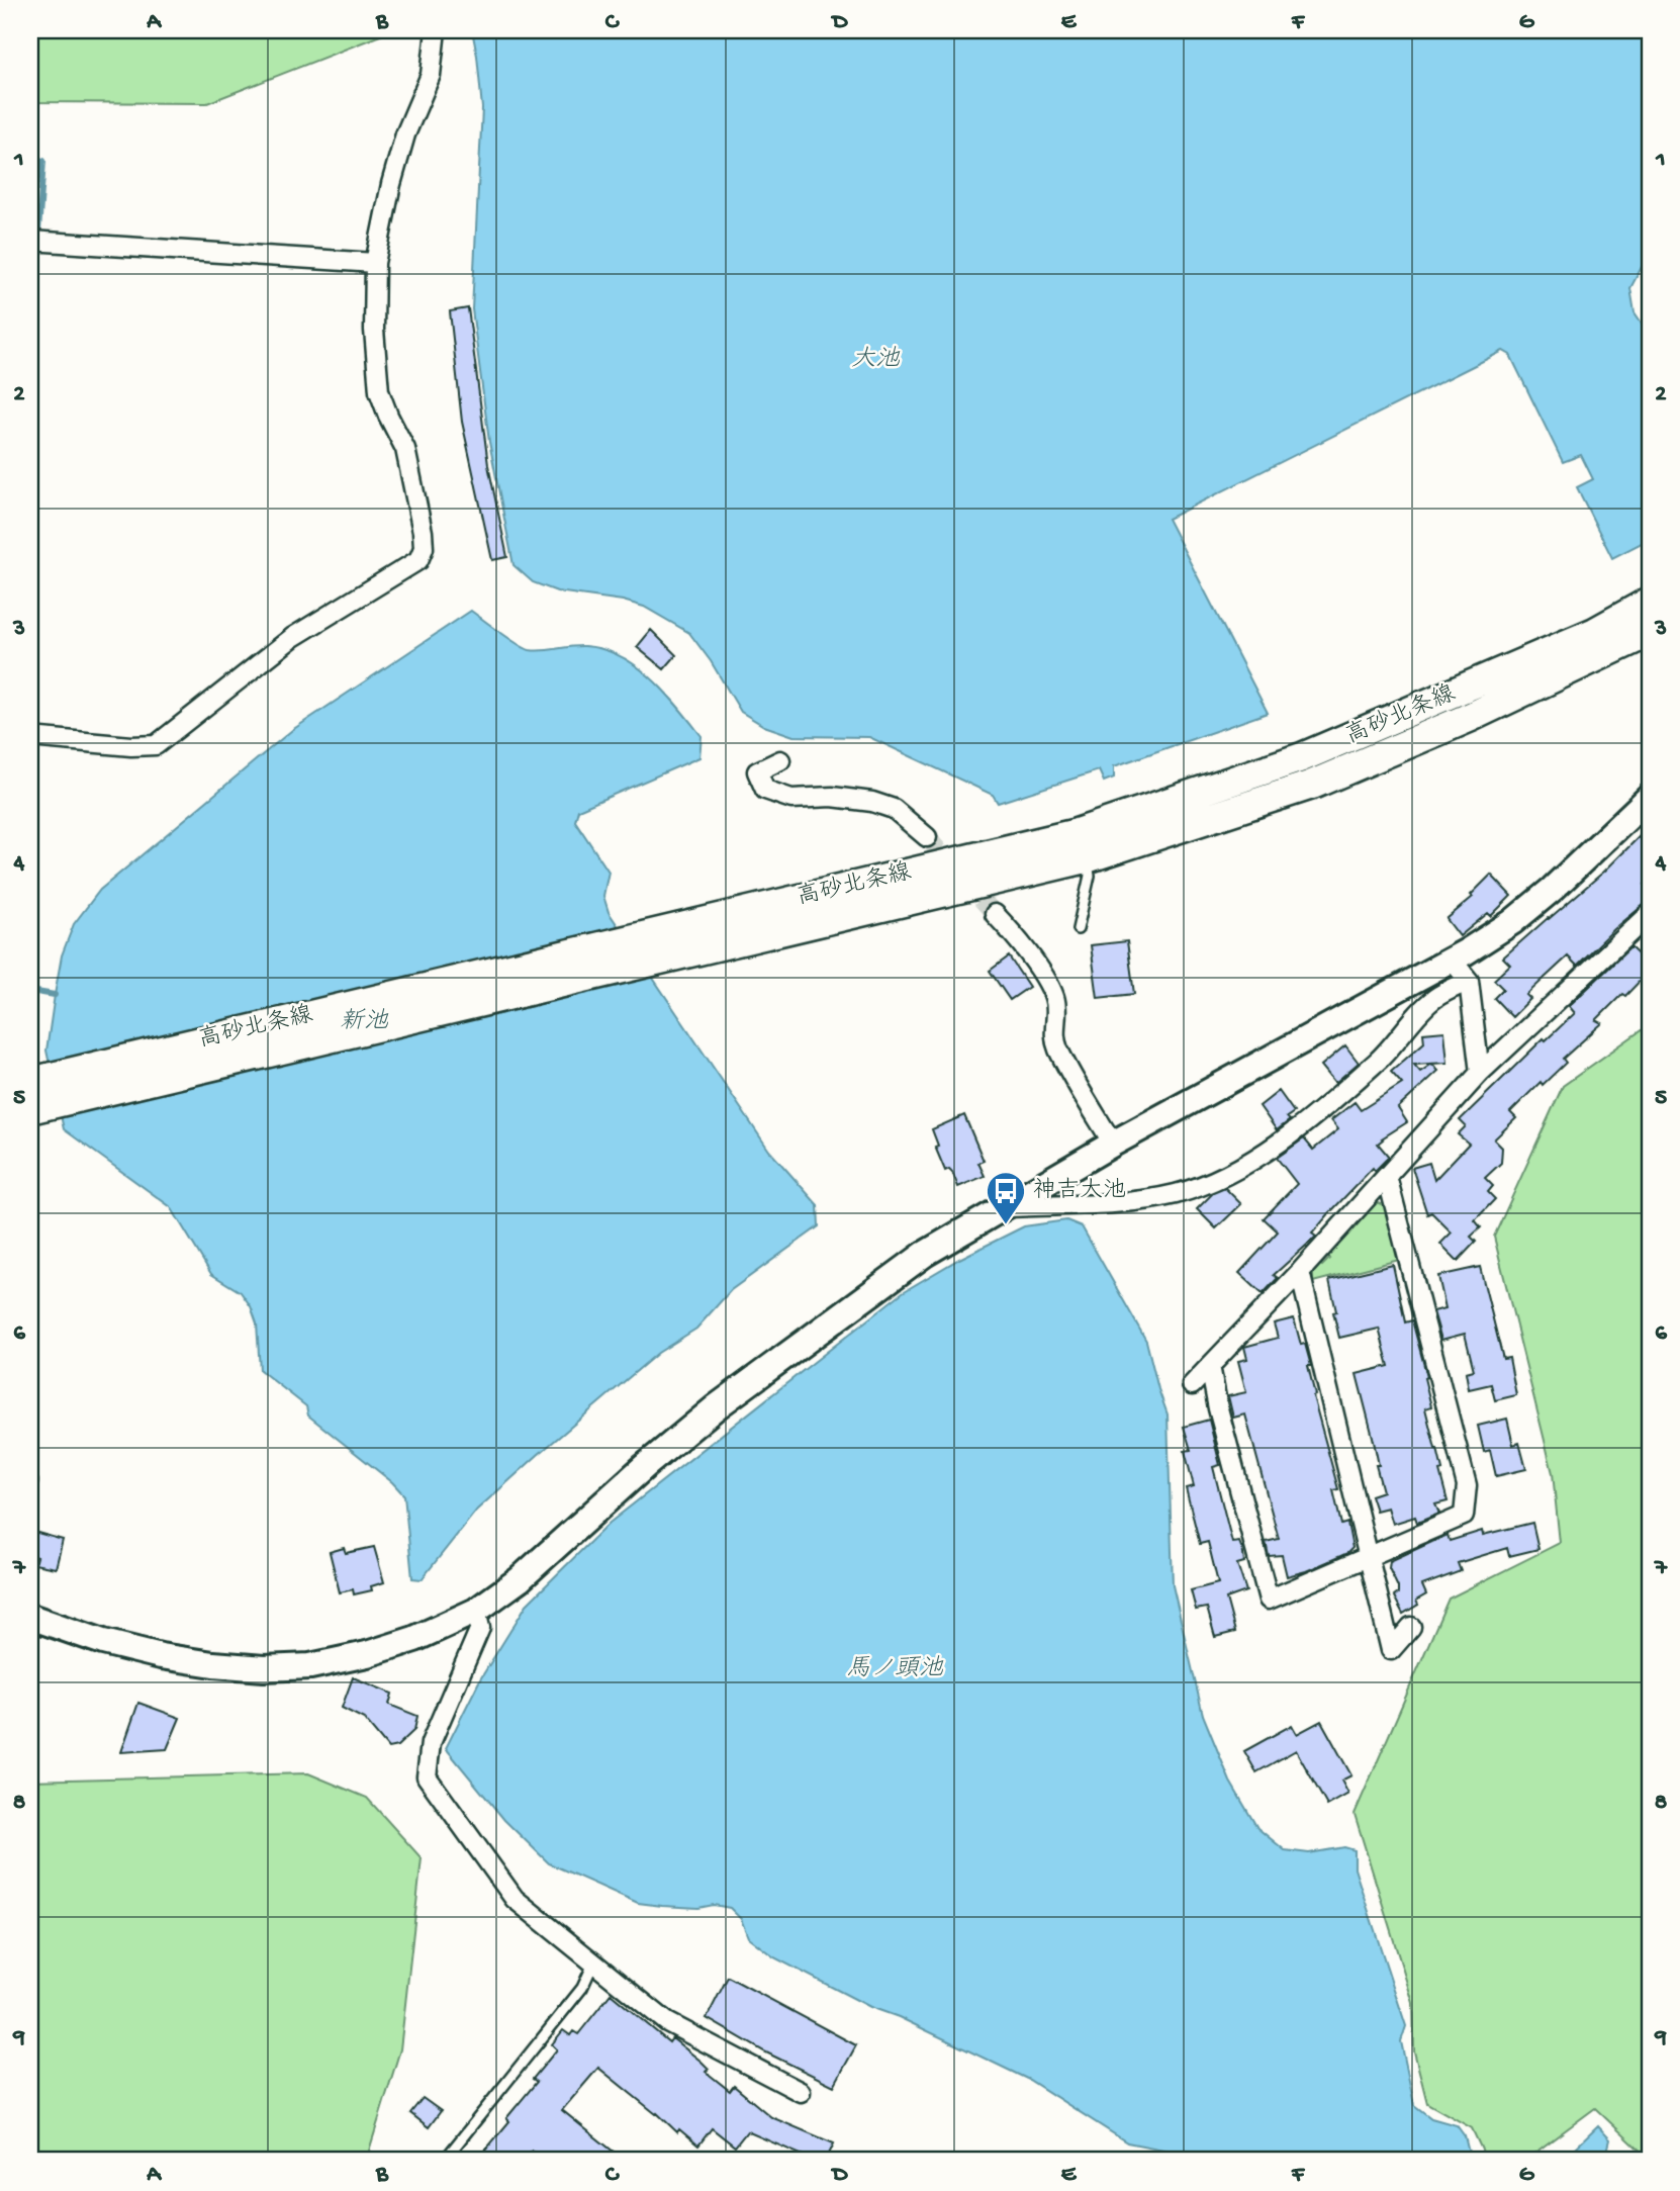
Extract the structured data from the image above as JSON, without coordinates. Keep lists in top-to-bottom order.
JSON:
{
  "streets": {
    "main road": ["高砂北条線"]
  },
  "water": ["大池", "新池", "馬ノ頭池"],
  "places": {
    "bus stop": ["神吉大池"]
  },
  "grid": {
    "columns": [
      "A",
      "B",
      "C",
      "D",
      "E",
      "F",
      "G"
    ],
    "rows": [
      "1",
      "2",
      "3",
      "4",
      "5",
      "6",
      "7",
      "8",
      "9"
    ]
  }
}
